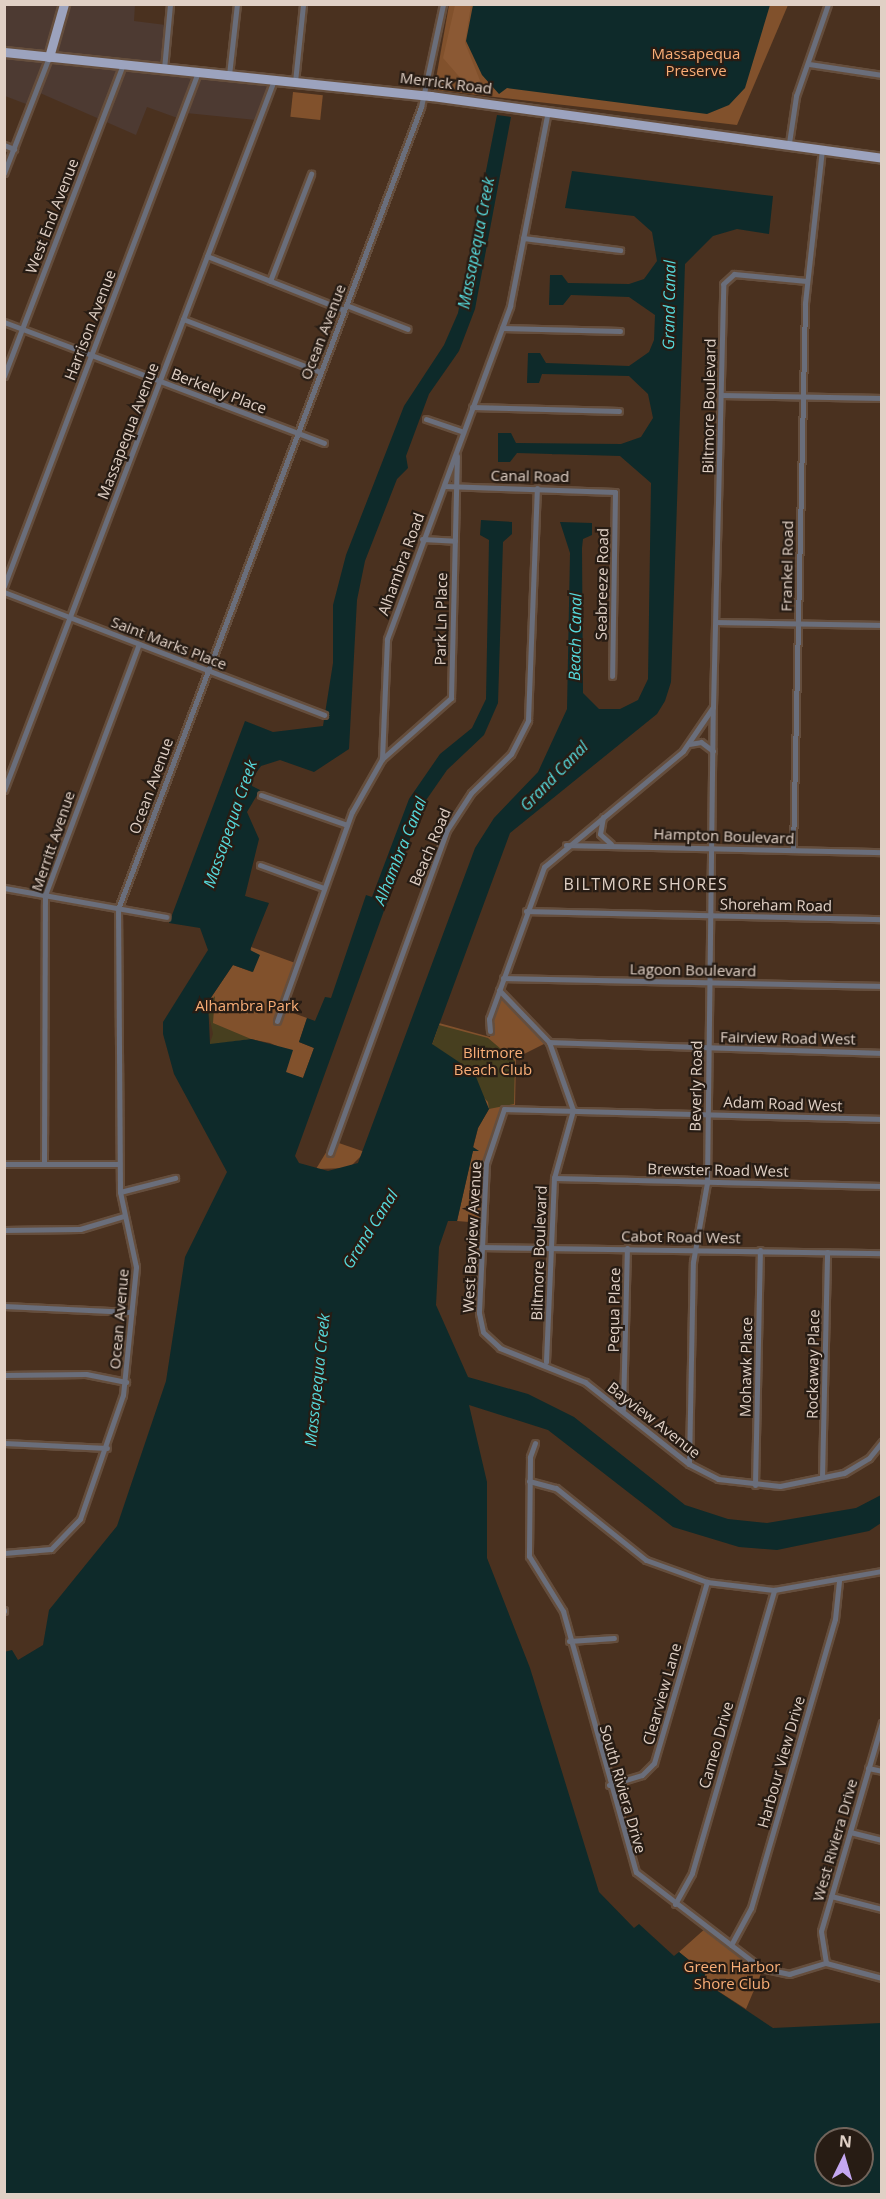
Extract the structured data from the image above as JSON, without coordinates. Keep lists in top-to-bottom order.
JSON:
{
  "streets": {
    "main road": ["Merrick Road"],
    "street": [
      "West End Avenue",
      "Harrison Avenue",
      "Ocean Avenue",
      "Berkeley Place",
      "Biltmore Boulevard",
      "Massapequa Avenue",
      "Canal Road",
      "Alhambra Road",
      "Frankel Road",
      "Seabreeze Road",
      "Park Ln Place",
      "Saint Marks Place",
      "Hampton Boulevard",
      "Merritt Avenue",
      "Beach Road",
      "Shoreham Road",
      "Lagoon Boulevard",
      "Fairview Road West",
      "Beverly Road",
      "Adam Road West",
      "Brewster Road West",
      "West Bayview Avenue",
      "Cabot Road West",
      "Pequa Place",
      "Rockaway Place",
      "Mohawk Place",
      "Bayview Avenue",
      "Clearview Lane",
      "Cameo Drive",
      "Harbour View Drive",
      "South Riviera Drive",
      "West Riviera Drive"
    ]
  },
  "crossings": [
    ["Merrick Road", "West End Avenue"],
    ["Merrick Road", "Harrison Avenue"],
    ["Merrick Road", "Ocean Avenue"],
    ["Merrick Road", "Massapequa Avenue"],
    ["Merrick Road", "Alhambra Road"],
    ["West End Avenue", "Berkeley Place"],
    ["Harrison Avenue", "Berkeley Place"],
    ["Ocean Avenue", "Berkeley Place"],
    ["Ocean Avenue", "Saint Marks Place"],
    ["Berkeley Place", "Massapequa Avenue"],
    ["Biltmore Boulevard", "Frankel Road"],
    ["Biltmore Boulevard", "Beverly Road"],
    ["Biltmore Boulevard", "Adam Road West"],
    ["Biltmore Boulevard", "Brewster Road West"],
    ["Biltmore Boulevard", "West Bayview Avenue"],
    ["Biltmore Boulevard", "Cabot Road West"],
    ["Biltmore Boulevard", "Bayview Avenue"],
    ["Massapequa Avenue", "Saint Marks Place"],
    ["Canal Road", "Alhambra Road"],
    ["Canal Road", "Seabreeze Road"],
    ["Canal Road", "Park Ln Place"],
    ["Canal Road", "Beach Road"],
    ["Alhambra Road", "Park Ln Place"],
    ["Frankel Road", "Hampton Boulevard"],
    ["Saint Marks Place", "Merritt Avenue"],
    ["Hampton Boulevard", "Beverly Road"],
    ["Shoreham Road", "Beverly Road"],
    ["Lagoon Boulevard", "Beverly Road"],
    ["Fairview Road West", "Beverly Road"],
    ["Beverly Road", "Adam Road West"],
    ["Beverly Road", "Brewster Road West"],
    ["Beverly Road", "Cabot Road West"],
    ["Beverly Road", "Bayview Avenue"],
    ["Adam Road West", "West Bayview Avenue"],
    ["West Bayview Avenue", "Cabot Road West"],
    ["West Bayview Avenue", "Bayview Avenue"],
    ["Cabot Road West", "Pequa Place"],
    ["Cabot Road West", "Rockaway Place"],
    ["Cabot Road West", "Mohawk Place"],
    ["Pequa Place", "Bayview Avenue"],
    ["Rockaway Place", "Bayview Avenue"],
    ["Mohawk Place", "Bayview Avenue"],
    ["Clearview Lane", "South Riviera Drive"],
    ["Cameo Drive", "South Riviera Drive"],
    ["Harbour View Drive", "South Riviera Drive"],
    ["South Riviera Drive", "West Riviera Drive"]
  ],
  "districts": ["BILTMORE SHORES"],
  "water": [
    "Massapequa Creek",
    "Grand Canal",
    "Beach Canal",
    "Alhambra Canal"
  ],
  "parks": [
    "Massapequa Preserve",
    "Alhambra Park",
    "Blitmore Beach Club",
    "Green Harbor Shore Club"
  ],
  "north": "top"
}
